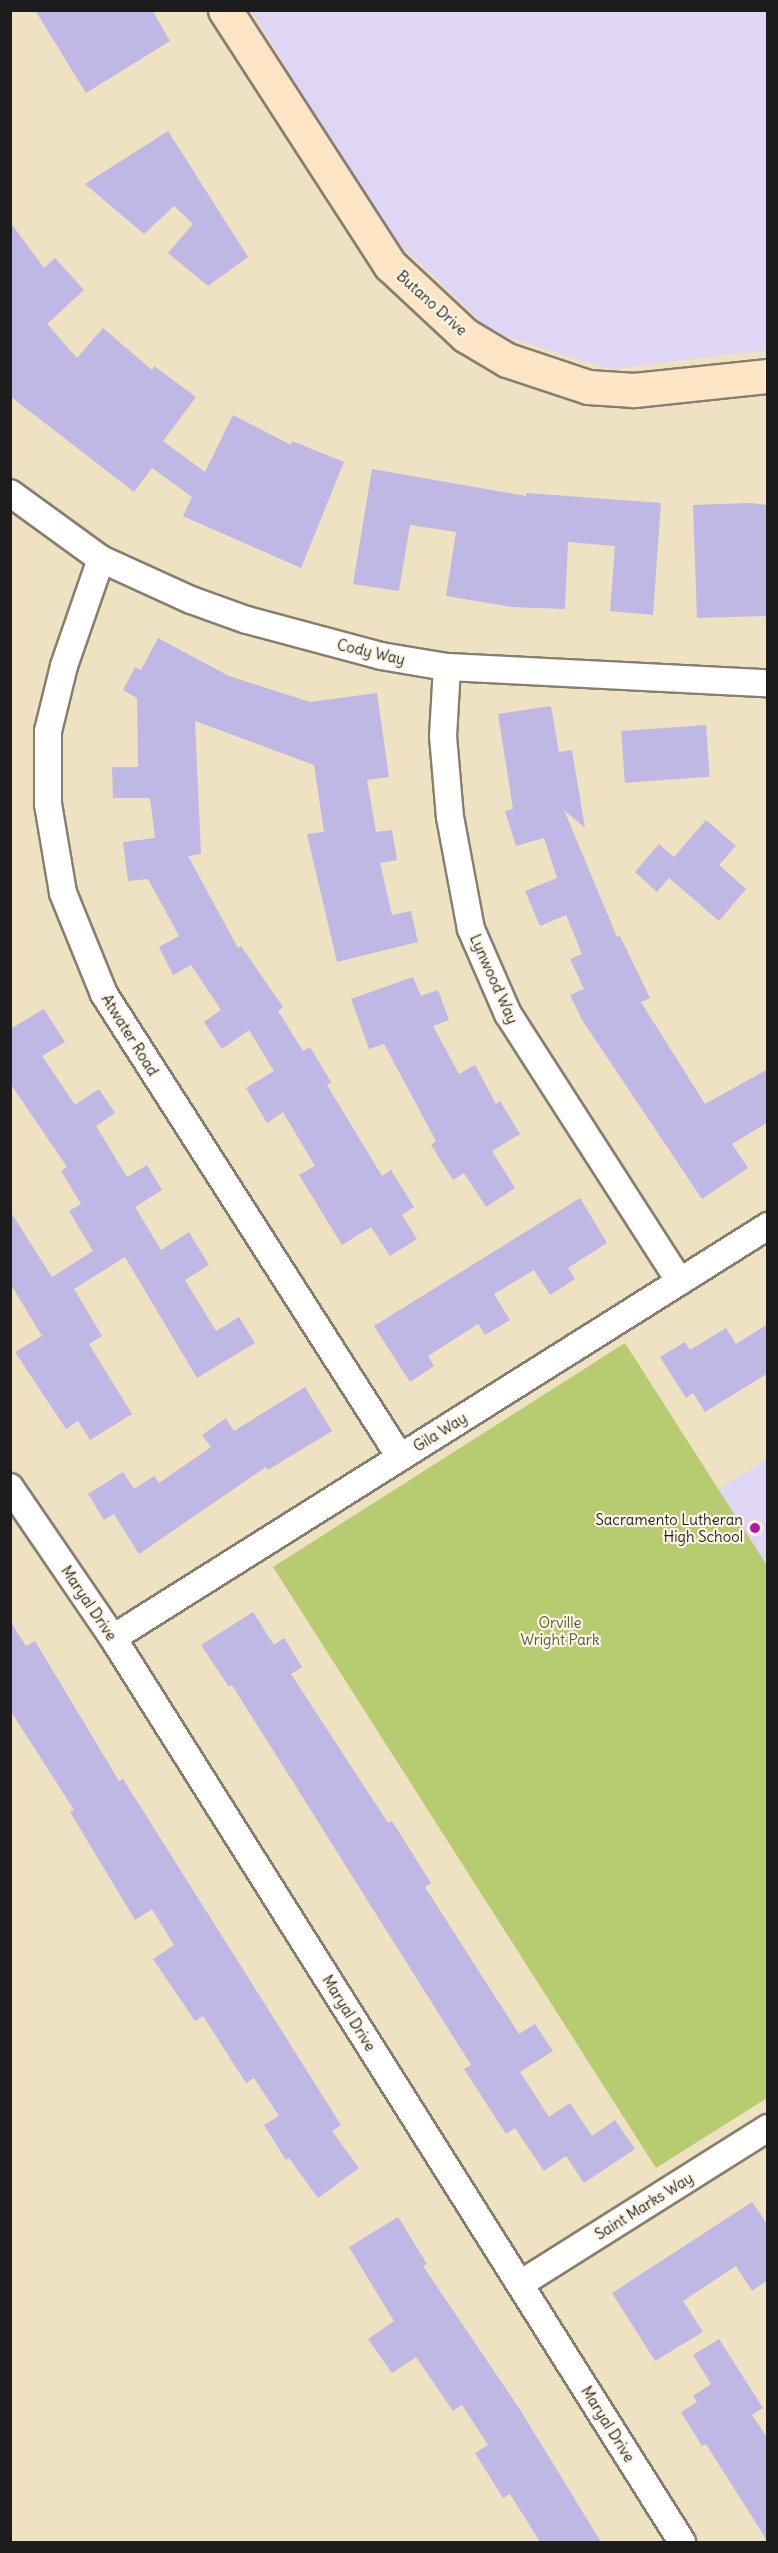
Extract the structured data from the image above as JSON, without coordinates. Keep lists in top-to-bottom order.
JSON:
{
  "streets": {
    "street": [
      "Butano Drive",
      "Cody Way",
      "Lynwood Way",
      "Atwater Road",
      "Gila Way",
      "Maryal Drive",
      "Saint Marks Way"
    ]
  },
  "crossings": [
    ["Cody Way", "Lynwood Way"],
    ["Cody Way", "Atwater Road"],
    ["Lynwood Way", "Gila Way"],
    ["Atwater Road", "Gila Way"],
    ["Gila Way", "Maryal Drive"],
    ["Maryal Drive", "Saint Marks Way"]
  ],
  "parks": ["Orville Wright Park"],
  "places": ["Sacramento Lutheran High School"]
}
